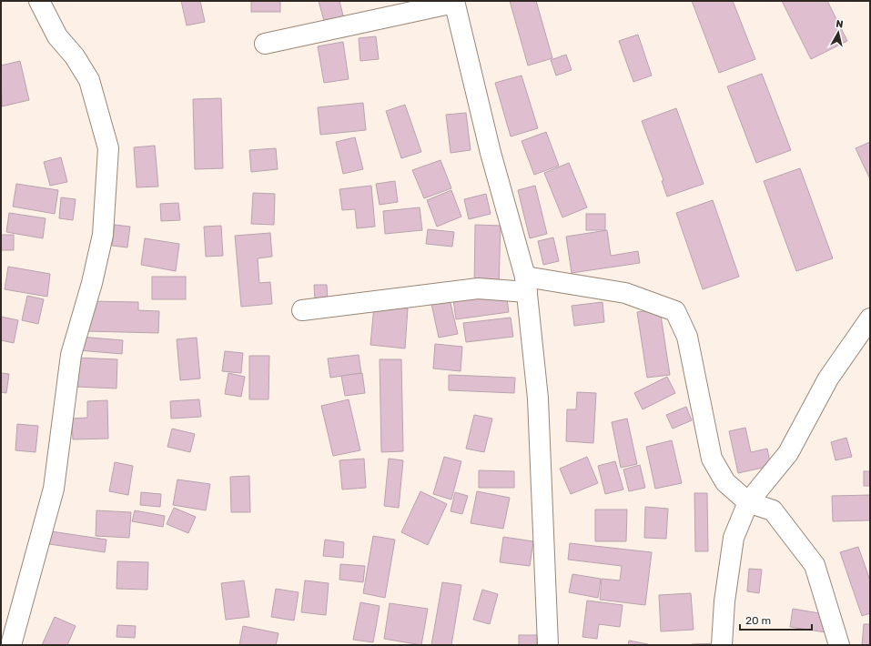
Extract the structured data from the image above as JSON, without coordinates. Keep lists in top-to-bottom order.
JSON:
{
  "scale_bar": "20 m",
  "north": "top"
}
